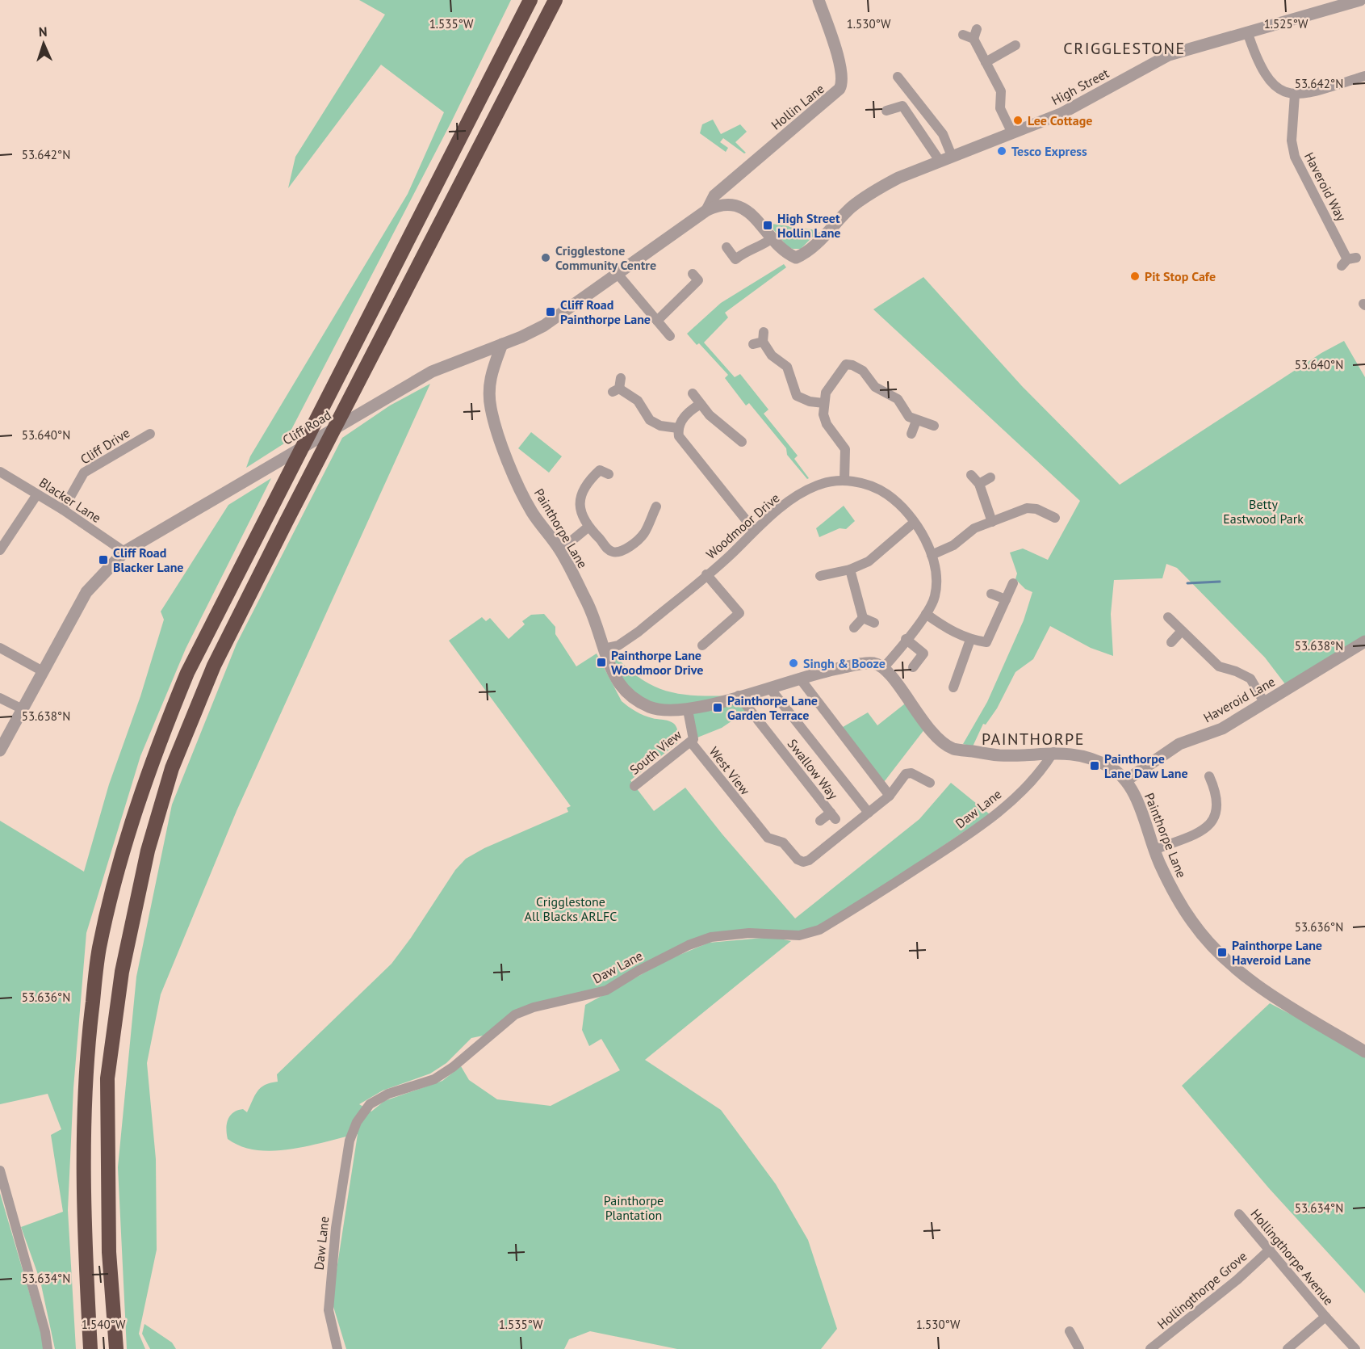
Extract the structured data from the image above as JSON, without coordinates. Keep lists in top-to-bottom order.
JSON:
{
  "streets": {
    "street": [
      "High Street",
      "Hollin Lane",
      "Haveroid Way",
      "Cliff Road",
      "Cliff Drive",
      "Blacker Lane",
      "Woodmoor Drive",
      "Painthorpe Lane",
      "Haveroid Lane",
      "South View",
      "Swallow Way",
      "West View",
      "Daw Lane",
      "Hollingthorpe Avenue",
      "Hollingthorpe Grove"
    ]
  },
  "crossings": [
    ["High Street", "Hollin Lane"],
    ["High Street", "Cliff Road"],
    ["Hollin Lane", "Cliff Road"],
    ["Cliff Road", "Blacker Lane"],
    ["Cliff Road", "Painthorpe Lane"],
    ["Cliff Drive", "Blacker Lane"],
    ["Woodmoor Drive", "Painthorpe Lane"],
    ["Painthorpe Lane", "Haveroid Lane"],
    ["Painthorpe Lane", "South View"],
    ["Painthorpe Lane", "Swallow Way"],
    ["Painthorpe Lane", "Daw Lane"],
    ["South View", "West View"],
    ["Hollingthorpe Avenue", "Hollingthorpe Grove"]
  ],
  "districts": ["CRIGGLESTONE", "PAINTHORPE"],
  "parks": ["Betty Eastwood Park", "Crigglestone All Blacks ARLFC", "Painthorpe Plantation"],
  "places": {
    "other": [
      "Lee Cottage",
      "Tesco Express",
      "Crigglestone Community Centre",
      "Pit Stop Cafe",
      "Singh & Booze"
    ],
    "transit": [
      "High Street Hollin Lane",
      "Cliff Road Painthorpe Lane",
      "Cliff Road Blacker Lane",
      "Painthorpe Lane Woodmoor Drive",
      "Painthorpe Lane Garden Terrace",
      "Painthorpe Lane Daw Lane",
      "Painthorpe Lane Haveroid Lane"
    ]
  },
  "north": "top",
  "coordinates": [
    "1.535°W",
    "1.530°W",
    "1.525°W",
    "53.642°N",
    "53.640°N",
    "53.638°N",
    "53.636°N",
    "53.634°N",
    "1.540°W"
  ]
}
